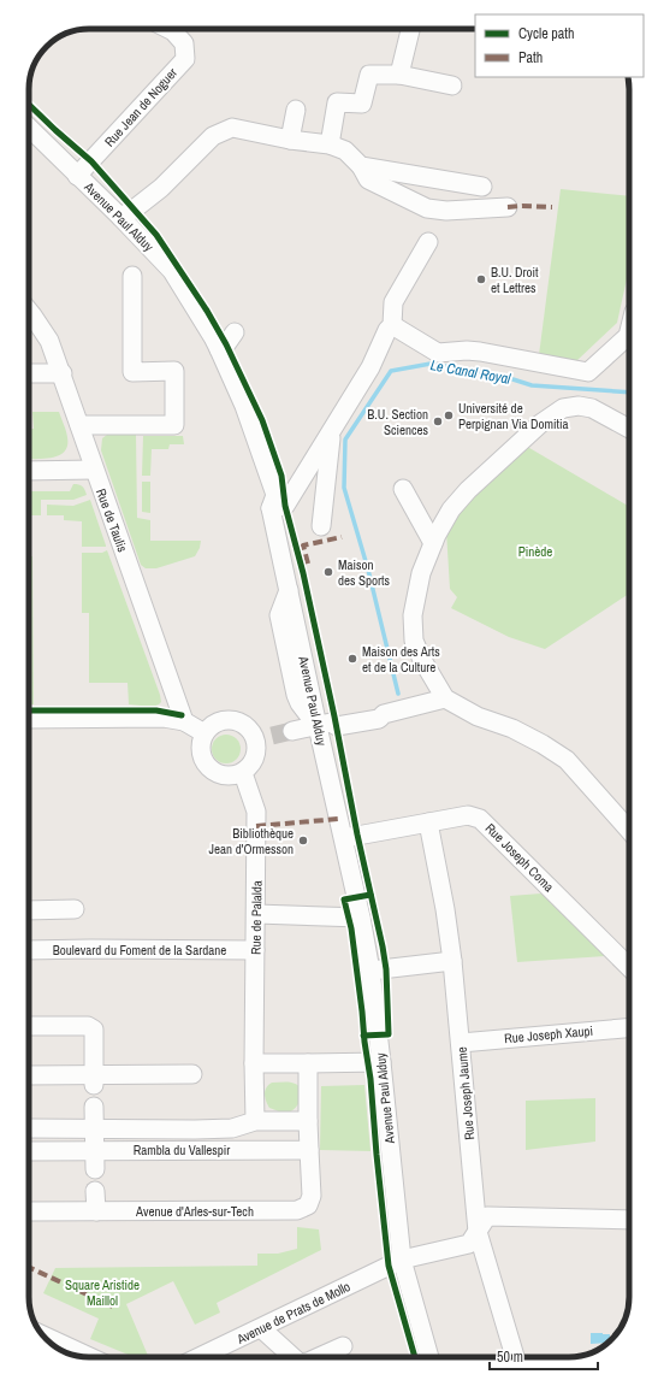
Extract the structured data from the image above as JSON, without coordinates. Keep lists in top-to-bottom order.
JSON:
{
  "streets": {
    "street": [
      "Rue Jean de Noguer",
      "Avenue Paul Alduy",
      "Rue de Taulis",
      "Rue Joseph Coma",
      "Rue de Palalda",
      "Boulevard du Foment de la Sardane",
      "Rue Joseph Xaupi",
      "Rue Joseph Jaume",
      "Rambla du Vallespir",
      "Avenue d'Arles-sur-Tech",
      "Avenue de Prats de Mollo"
    ]
  },
  "crossings": [
    ["Rue Jean de Noguer", "Avenue Paul Alduy"],
    ["Avenue Paul Alduy", "Rue Joseph Coma"],
    ["Avenue Paul Alduy", "Avenue de Prats de Mollo"],
    ["Rue Joseph Coma", "Rue Joseph Jaume"],
    ["Rue de Palalda", "Boulevard du Foment de la Sardane"],
    ["Rue de Palalda", "Rambla du Vallespir"],
    ["Rue Joseph Xaupi", "Rue Joseph Jaume"],
    ["Rue Joseph Jaume", "Avenue de Prats de Mollo"],
    ["Rambla du Vallespir", "Avenue d'Arles-sur-Tech"]
  ],
  "water": ["Le Canal Royal"],
  "parks": ["Pinède", "Square Aristide Maillol"],
  "places": [
    "B.U. Droit et Lettres",
    "Université de Perpignan Via Domitia",
    "B.U. Section Sciences",
    "Maison des Sports",
    "Maison des Arts et de la Culture",
    "Bibliothèque Jean d'Ormesson"
  ],
  "legend": ["Cycle path", "Path"],
  "scale_bar": "50 m"
}
